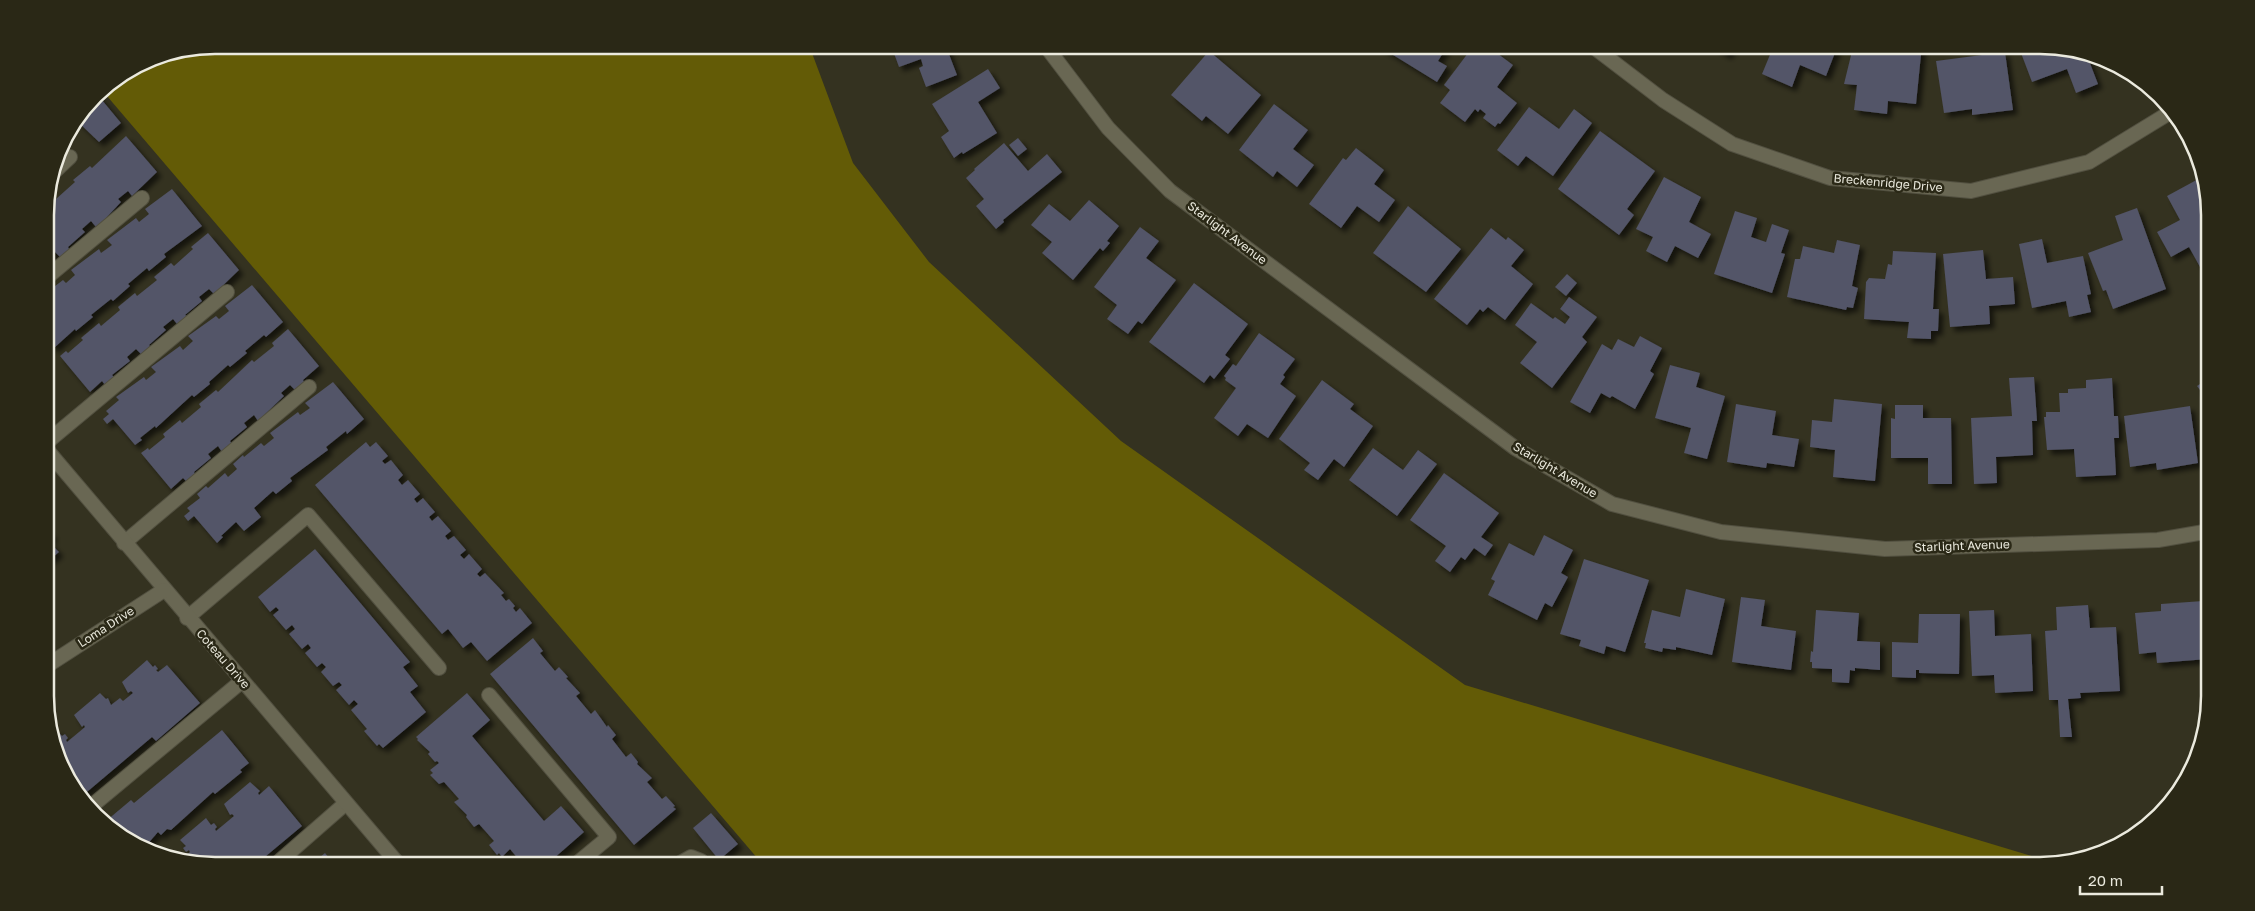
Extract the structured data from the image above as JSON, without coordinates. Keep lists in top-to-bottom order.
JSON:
{
  "streets": {
    "street": [
      "Breckenridge Drive",
      "Starlight Avenue",
      "Loma Drive",
      "Coteau Drive"
    ]
  },
  "crossings": [
    ["Loma Drive", "Coteau Drive"]
  ],
  "scale_bar": "20 m"
}
